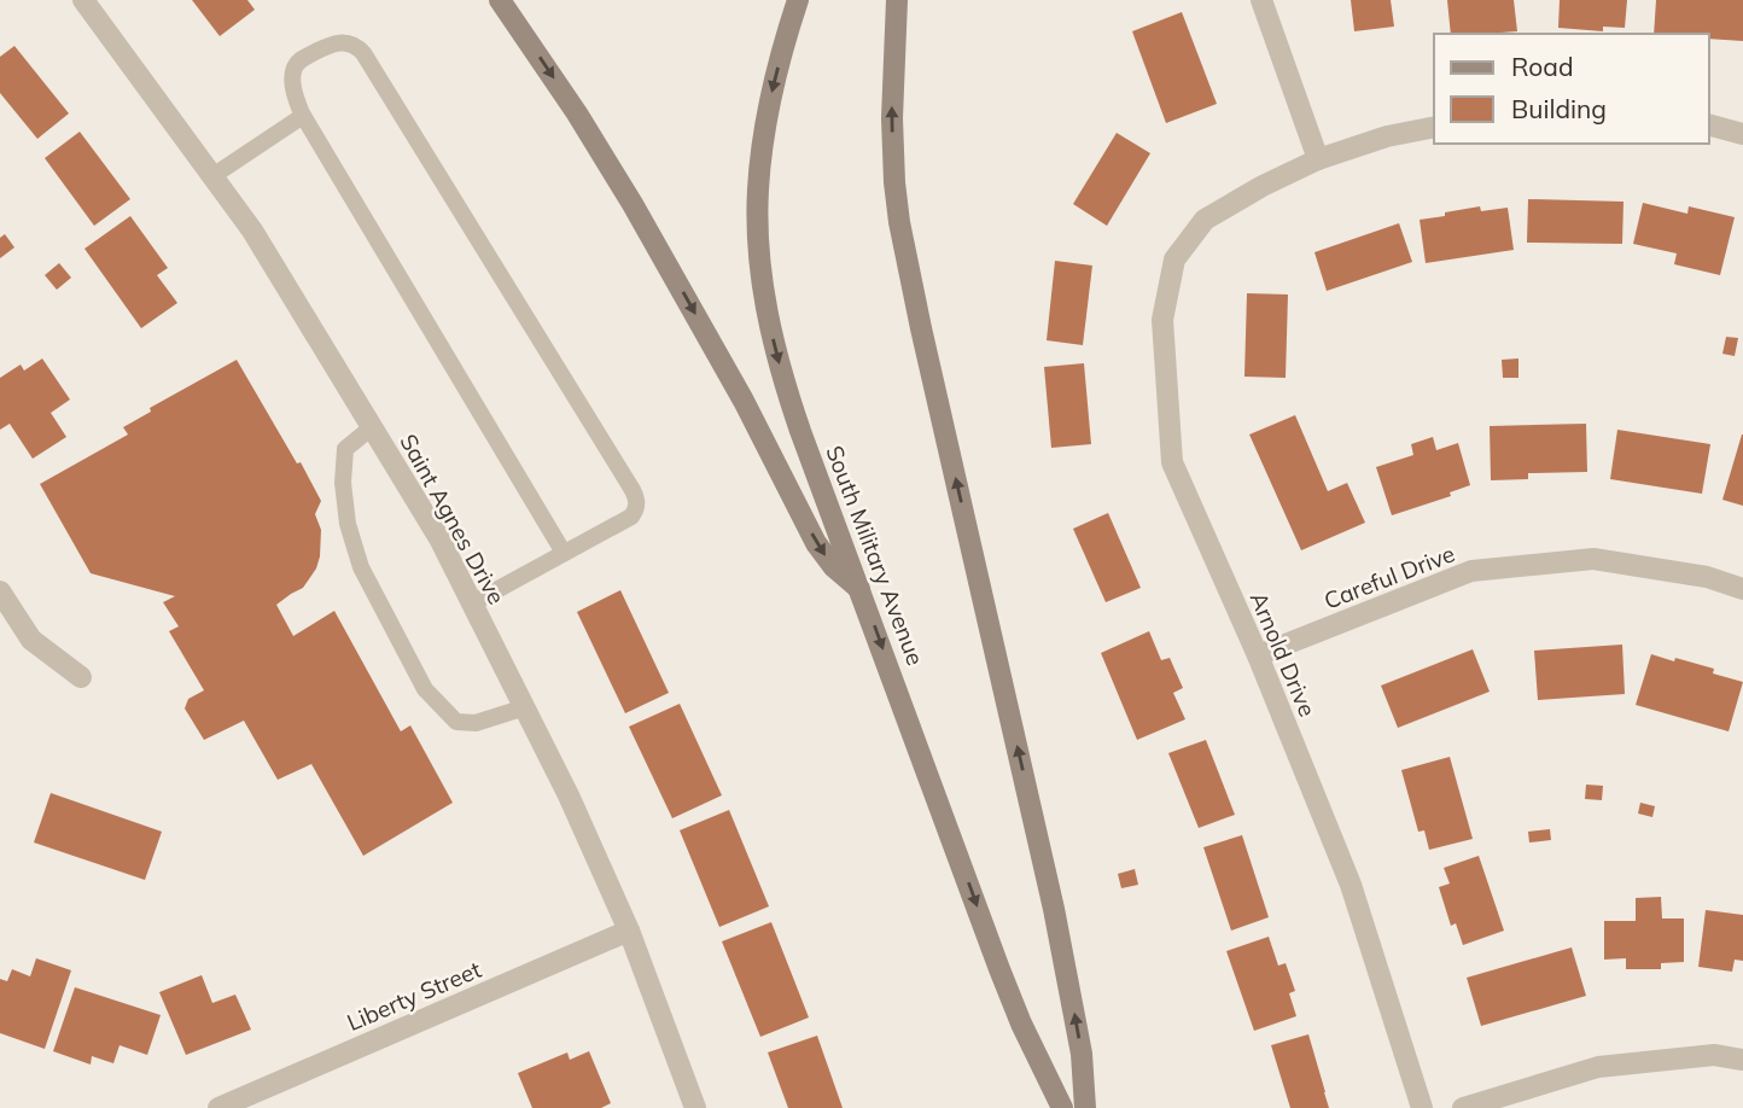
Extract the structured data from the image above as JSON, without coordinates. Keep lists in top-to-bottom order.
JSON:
{
  "streets": {
    "main road": ["South Military Avenue"],
    "street": [
      "Saint Agnes Drive",
      "Careful Drive",
      "Arnold Drive",
      "Liberty Street"
    ]
  },
  "crossings": [
    ["Saint Agnes Drive", "Liberty Street"],
    ["Careful Drive", "Arnold Drive"]
  ],
  "legend": ["Road", "Building"]
}
